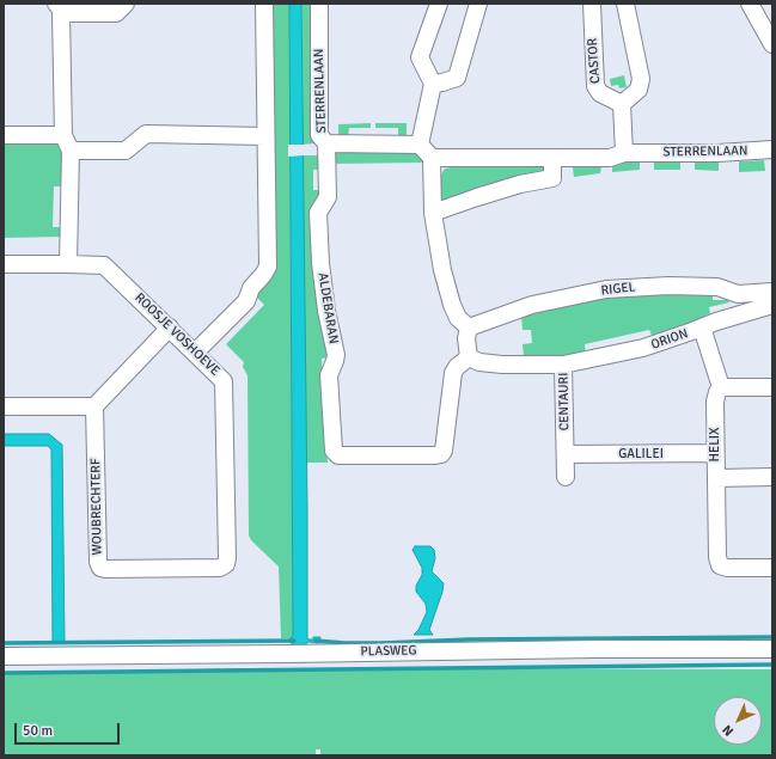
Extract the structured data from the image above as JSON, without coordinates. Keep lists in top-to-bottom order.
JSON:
{
  "streets": {
    "street": [
      "CASTOR",
      "STERRENLAAN",
      "RIGEL",
      "ALDEBARAN",
      "ROOSJE VOSHOEVE",
      "ORION",
      "CENTAURI",
      "HELIX",
      "GALILEI",
      "WOUBRECHTERF",
      "PLASWEG"
    ]
  },
  "crossings": [
    ["STERRENLAAN", "ALDEBARAN"],
    ["ALDEBARAN", "CENTAURI"],
    ["ROOSJE VOSHOEVE", "WOUBRECHTERF"],
    ["ORION", "CENTAURI"],
    ["CENTAURI", "GALILEI"],
    ["HELIX", "GALILEI"]
  ],
  "scale_bar": "50 m",
  "north": "bottom left"
}
